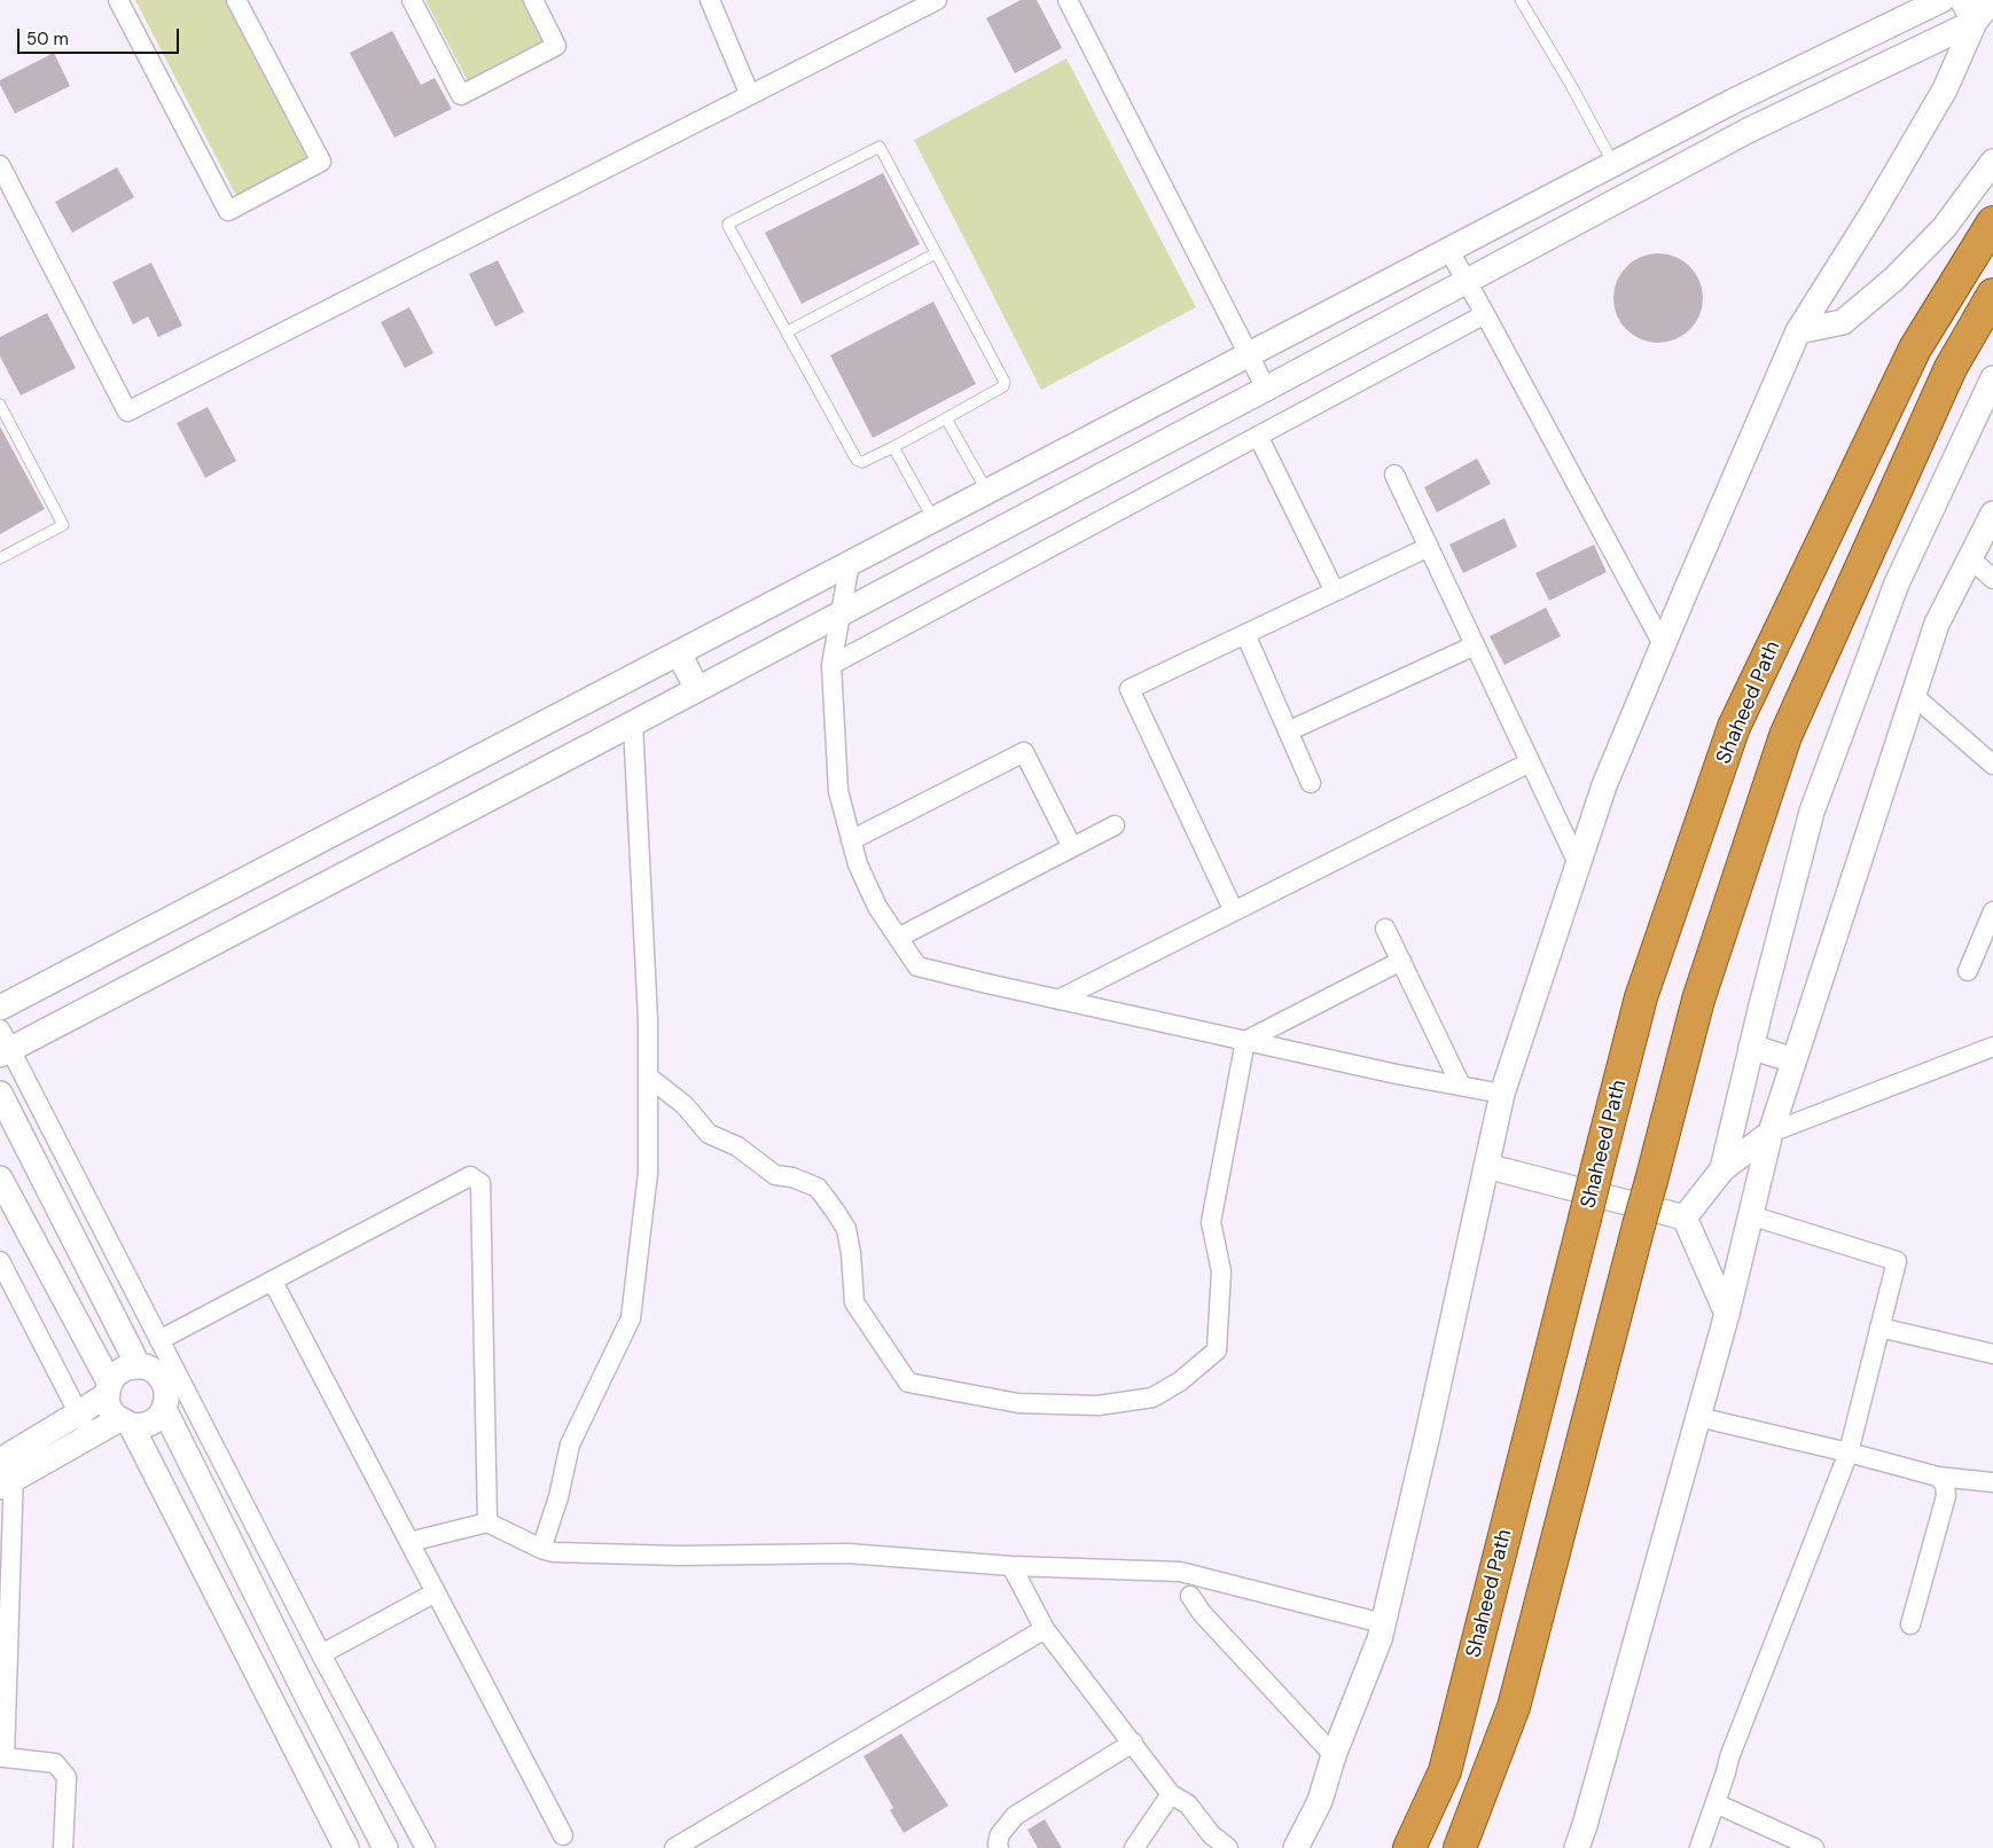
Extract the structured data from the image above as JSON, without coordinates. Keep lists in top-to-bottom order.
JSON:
{
  "streets": {
    "highway": ["Shaheed Path"]
  },
  "scale_bar": "50 m"
}
